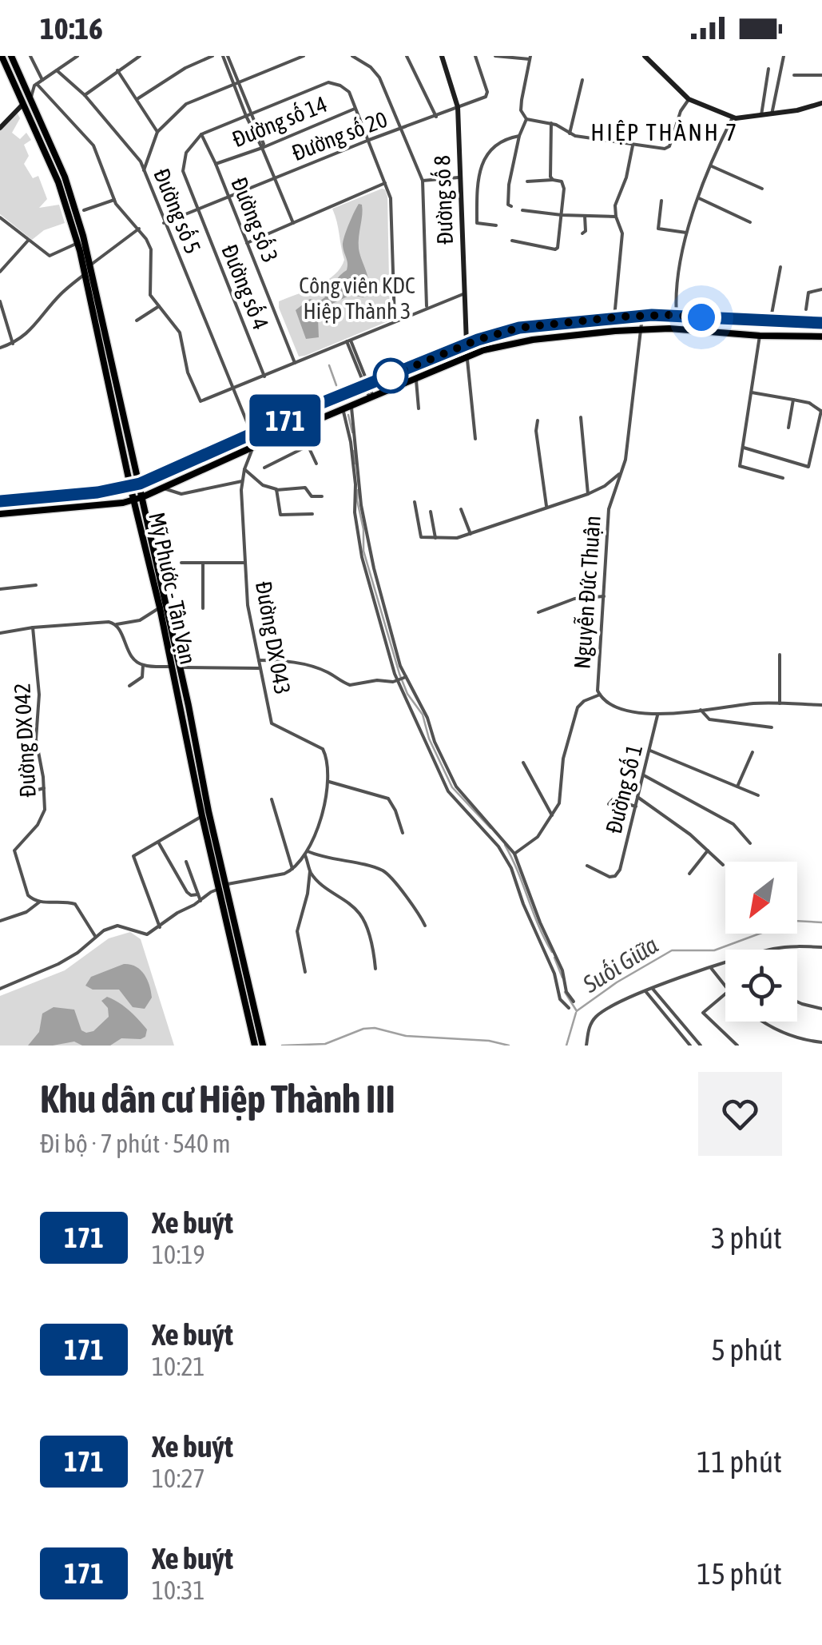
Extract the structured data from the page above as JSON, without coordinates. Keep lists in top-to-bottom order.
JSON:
{
  "streets": {
    "main road": ["Mỹ Phước - Tân Vạn"],
    "street": [
      "Đường số 14",
      "Đường số 20",
      "Đường số 8",
      "Đường số 5",
      "Đường số 3",
      "Đường số 4",
      "Nguyễn Đức Thuận",
      "Đường DX 043",
      "Đường DX 042",
      "Đường Số 1"
    ]
  },
  "crossings": [
    ["Đường số 14", "Đường số 3"],
    ["Đường số 20", "Đường số 8"],
    ["Đường số 20", "Đường số 5"],
    ["Đường số 20", "Đường số 3"],
    ["Đường số 20", "Đường số 4"],
    ["Đường số 3", "Đường số 4"],
    ["Nguyễn Đức Thuận", "Đường Số 1"]
  ],
  "districts": ["HIỆP THÀNH 7"],
  "water": ["Suối Giữa"],
  "parks": ["Công viên KDC Hiệp Thành 3"],
  "lines": ["bus line 171"],
  "north": "bottom left",
  "page": {
    "status": "10:16",
    "on_map": "171",
    "heading": ["Khu dân cư Hiệp Thành III", "Đi bộ · 7 phút · 540 m"],
    "list": [
      {
        "mark": "171",
        "name": "Xe buýt",
        "note": "10:19",
        "value": "3 phút"
      },
      {
        "mark": "171",
        "name": "Xe buýt",
        "note": "10:21",
        "value": "5 phút"
      },
      {
        "mark": "171",
        "name": "Xe buýt",
        "note": "10:27",
        "value": "11 phút"
      },
      {
        "mark": "171",
        "name": "Xe buýt",
        "note": "10:31",
        "value": "15 phút"
      }
    ]
  }
}
